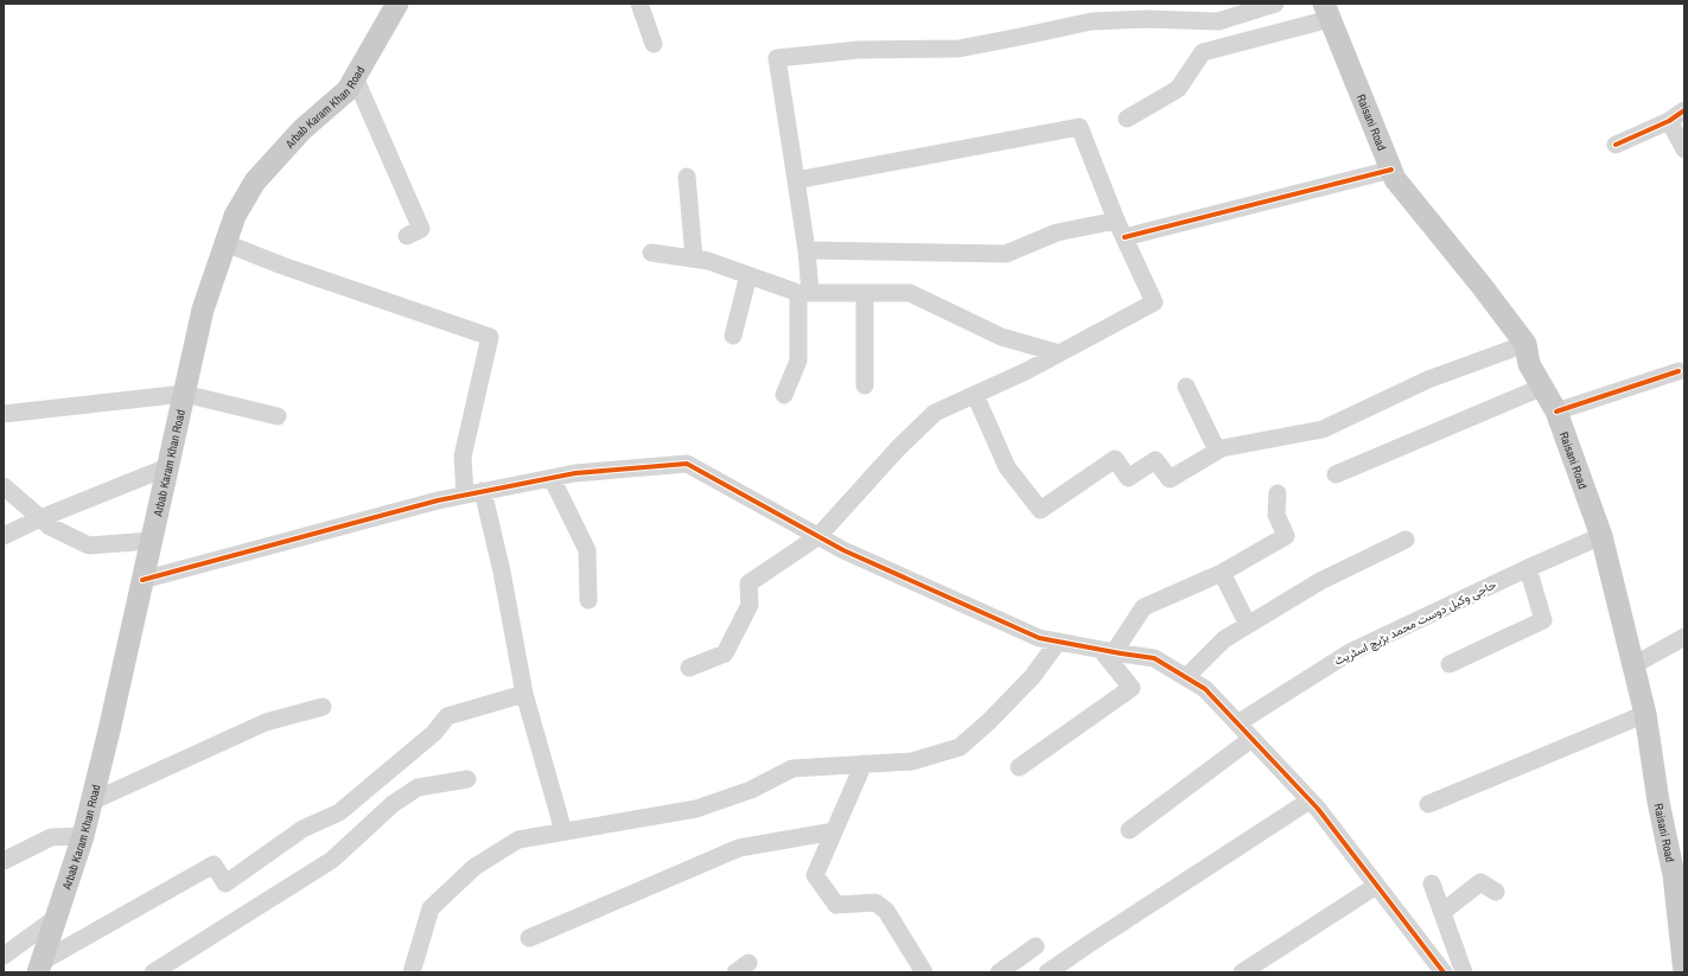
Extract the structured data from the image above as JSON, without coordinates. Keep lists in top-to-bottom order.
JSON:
{
  "streets": {
    "main road": ["Arbab Karam Khan Road", "Raisani Road"],
    "street": ["حاجی وکیل دوست محمد بڑیچ اسٹریٹ"]
  },
  "crossings": [
    ["Raisani Road", "حاجی وکیل دوست محمد بڑیچ اسٹریٹ"]
  ]
}
